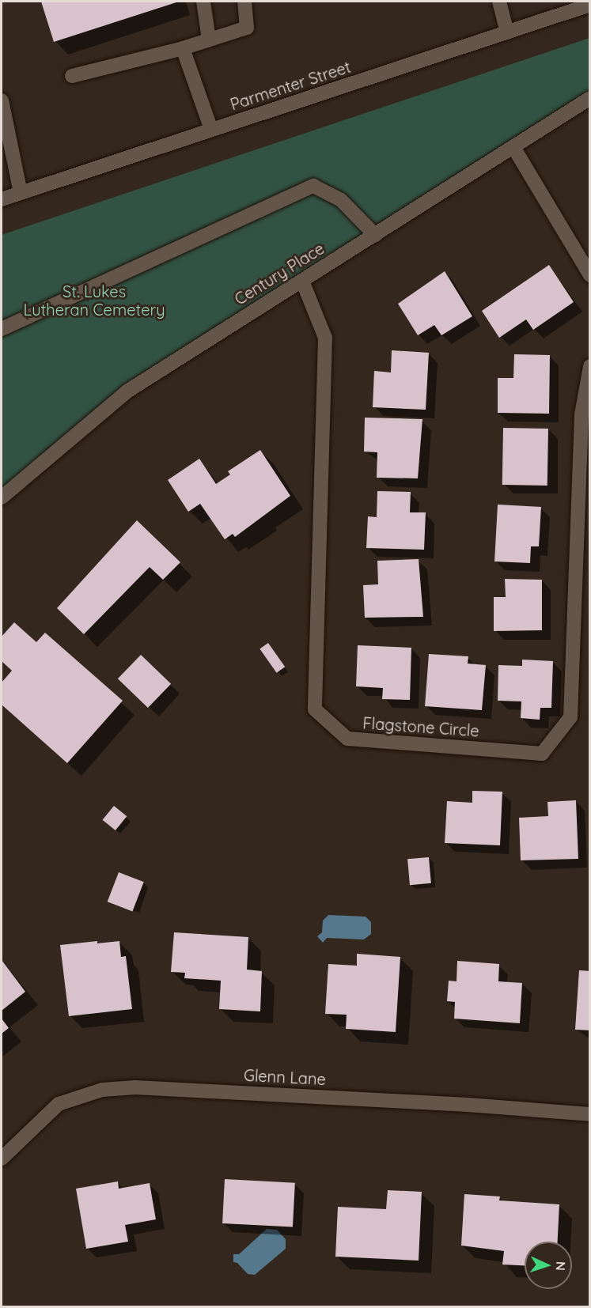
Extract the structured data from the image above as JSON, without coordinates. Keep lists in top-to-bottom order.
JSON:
{
  "streets": {
    "street": [
      "Parmenter Street",
      "Century Place",
      "Flagstone Circle",
      "Glenn Lane"
    ]
  },
  "crossings": [
    ["Century Place", "Flagstone Circle"]
  ],
  "parks": ["St. Lukes Lutheran Cemetery"],
  "north": "right"
}
